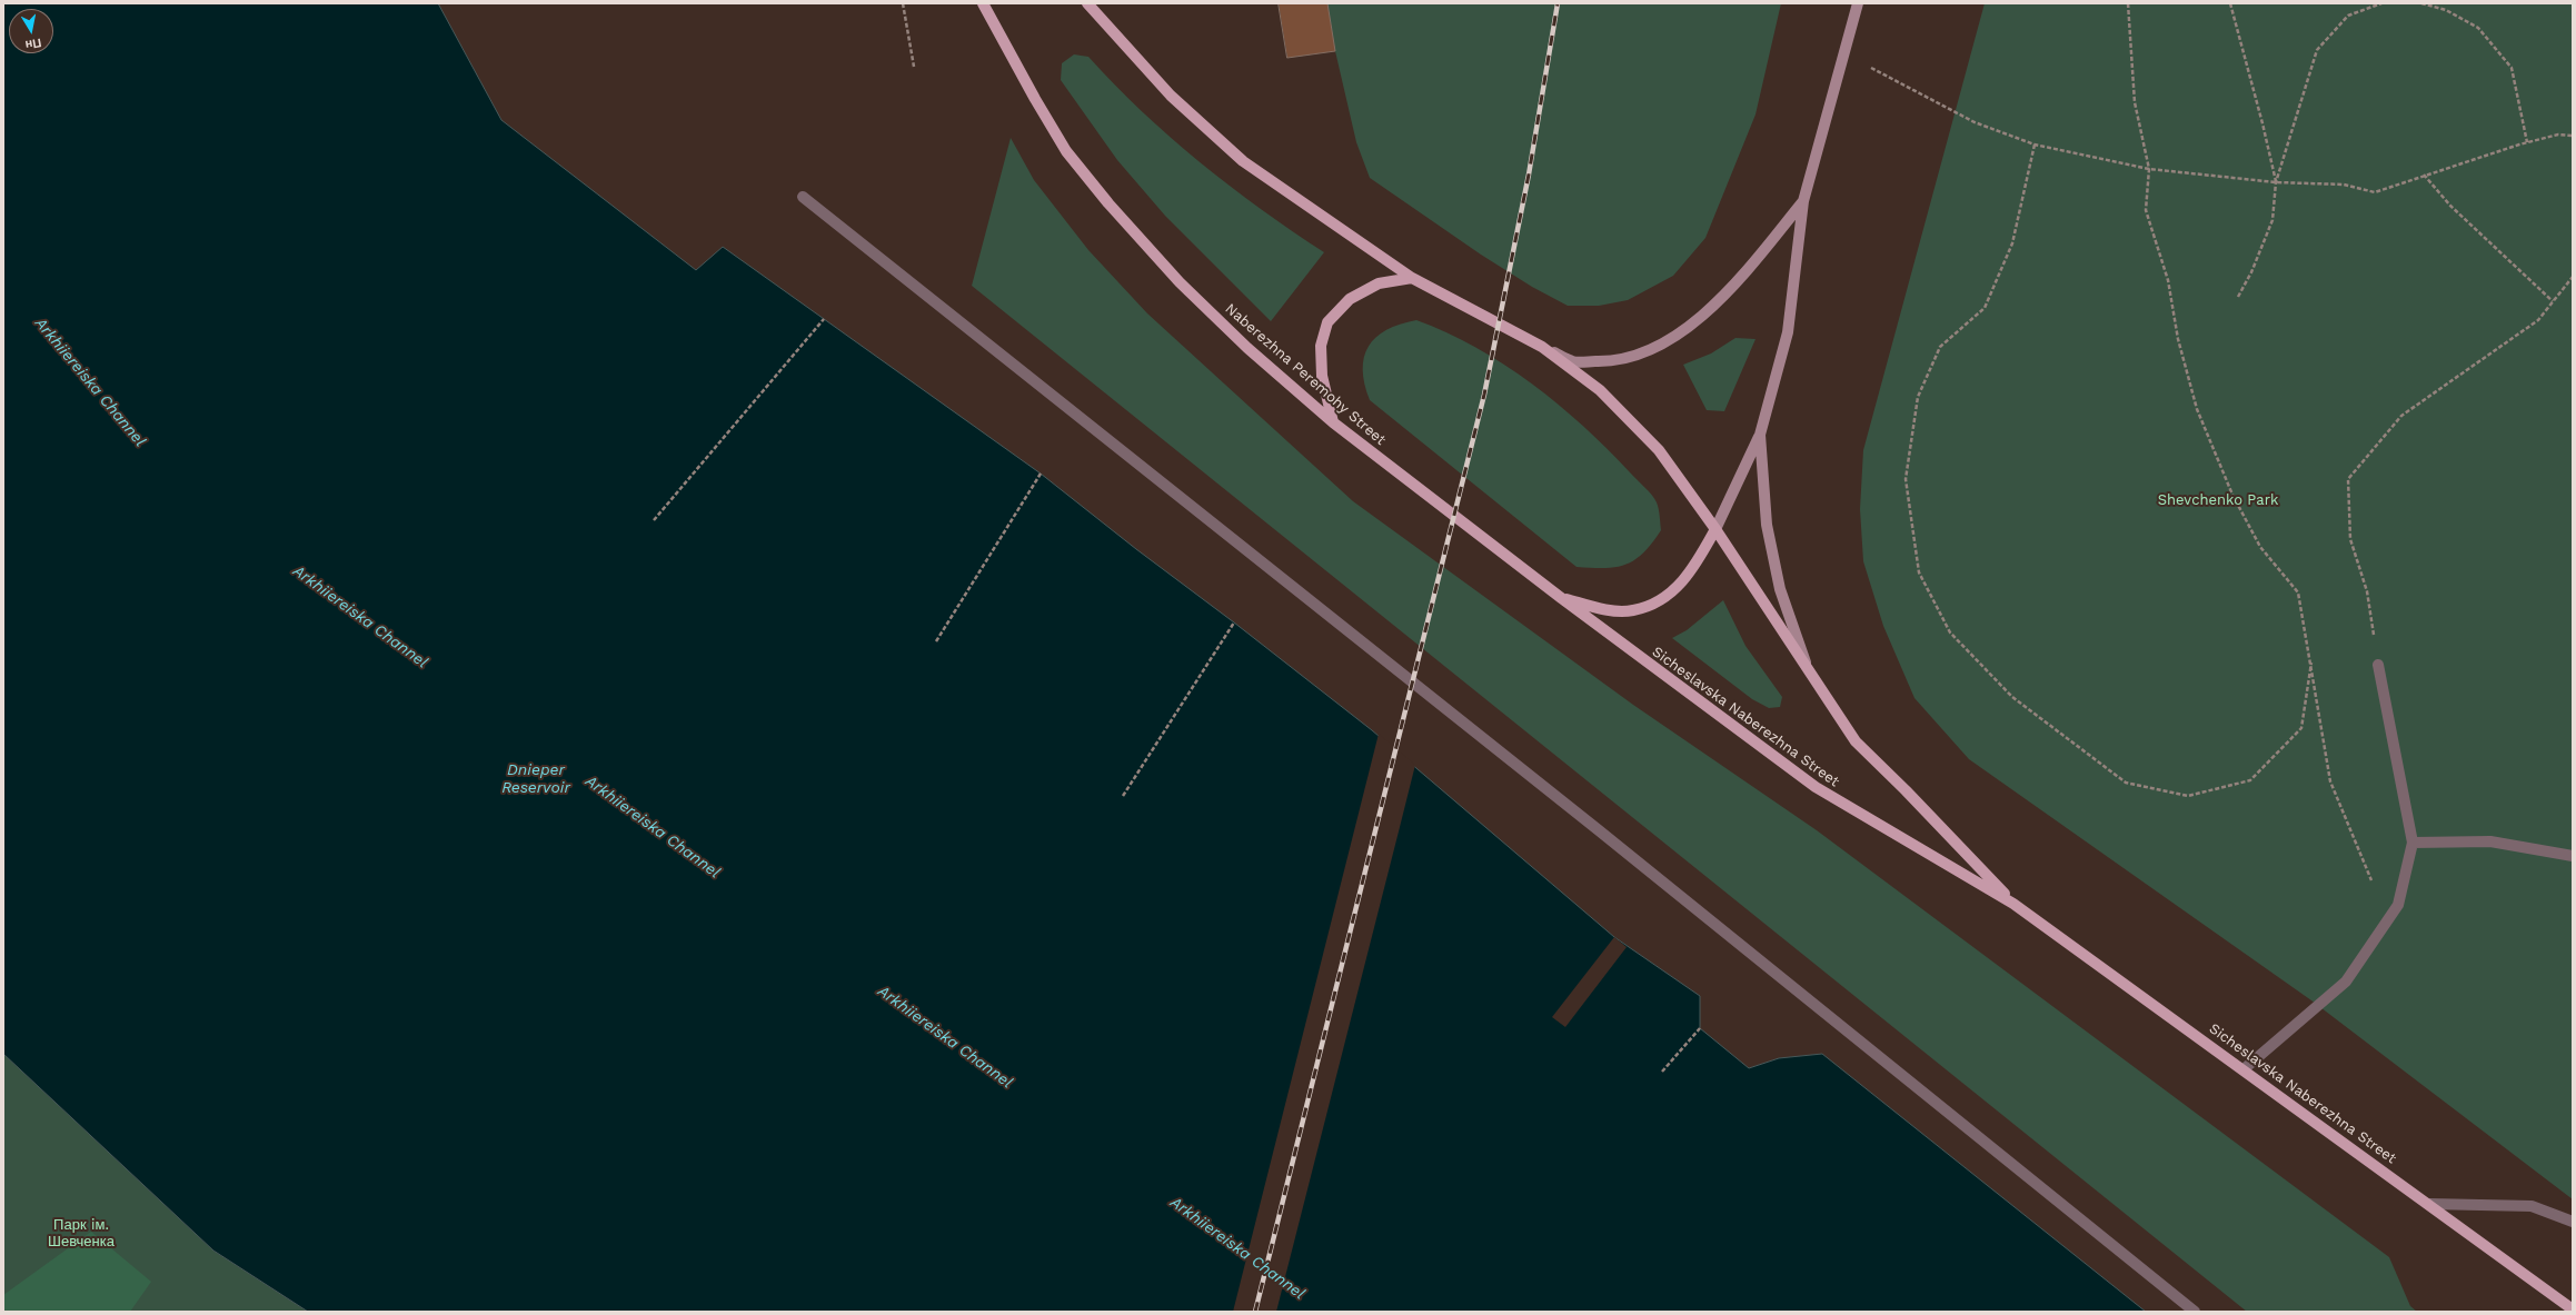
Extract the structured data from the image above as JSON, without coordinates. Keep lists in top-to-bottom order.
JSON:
{
  "streets": {
    "main road": ["Naberezhna Peremohy Street", "Sicheslavska Naberezhna Street"]
  },
  "crossings": [
    ["Naberezhna Peremohy Street", "Sicheslavska Naberezhna Street"]
  ],
  "water": ["Arkhiiereiska Channel", "Dnieper Reservoir"],
  "parks": ["Shevchenko Park", "Парк iм. Шевченка"],
  "north": "bottom"
}
